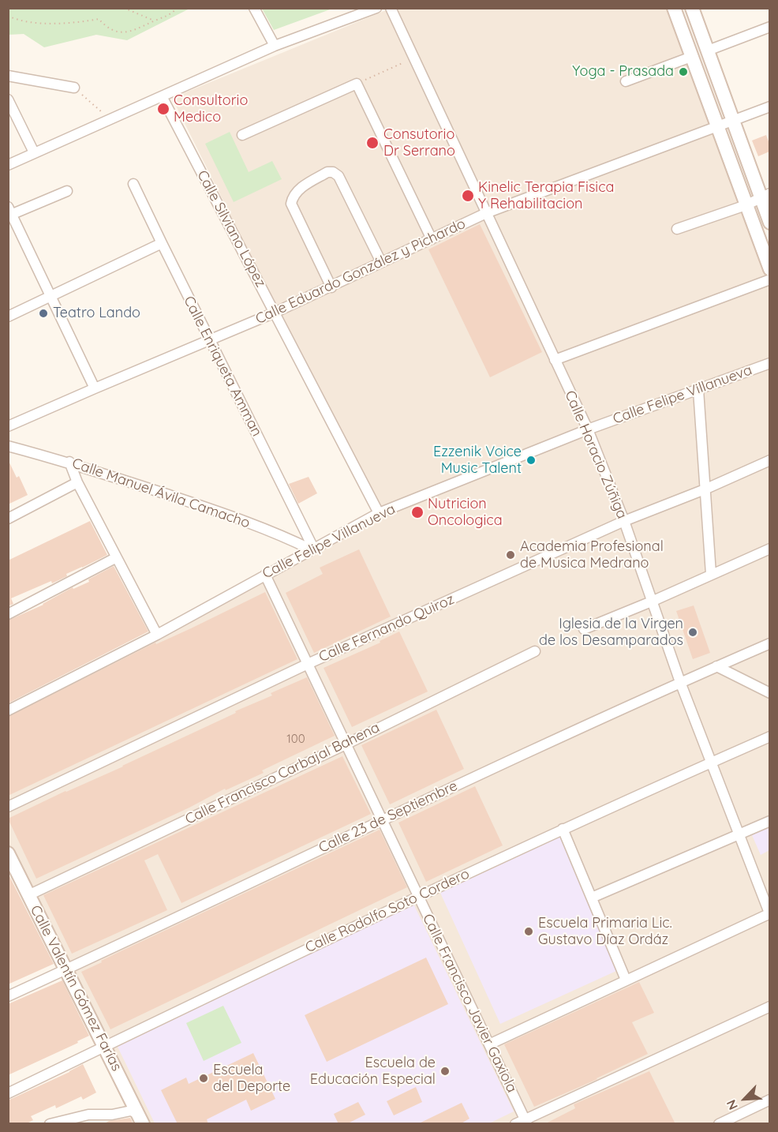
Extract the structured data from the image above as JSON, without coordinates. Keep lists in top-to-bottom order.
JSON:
{
  "streets": {
    "main road": ["Calle Valentín Gómez Farías"],
    "street": [
      "Calle Silviano López",
      "Calle Eduardo González y Pichardo",
      "Calle Enriqueta Amman",
      "Calle Felipe Villanueva",
      "Calle Horacio Zúñiga",
      "Calle Manuel Ávila Camacho",
      "Calle Fernando Quiroz",
      "Calle Francisco Carbajal Bahena",
      "Calle 23 de Septiembre",
      "Calle Rodolfo Soto Cordero",
      "Calle Francisco Javier Gaxiola"
    ]
  },
  "crossings": [
    ["Calle Silviano López", "Calle Eduardo González y Pichardo"],
    ["Calle Silviano López", "Calle Felipe Villanueva"],
    ["Calle Eduardo González y Pichardo", "Calle Enriqueta Amman"],
    ["Calle Eduardo González y Pichardo", "Calle Horacio Zúñiga"],
    ["Calle Enriqueta Amman", "Calle Felipe Villanueva"],
    ["Calle Enriqueta Amman", "Calle Manuel Ávila Camacho"],
    ["Calle Felipe Villanueva", "Calle Horacio Zúñiga"],
    ["Calle Felipe Villanueva", "Calle Manuel Ávila Camacho"],
    ["Calle Felipe Villanueva", "Calle Francisco Javier Gaxiola"],
    ["Calle Horacio Zúñiga", "Calle Fernando Quiroz"],
    ["Calle Horacio Zúñiga", "Calle 23 de Septiembre"],
    ["Calle Horacio Zúñiga", "Calle Rodolfo Soto Cordero"],
    ["Calle Fernando Quiroz", "Calle Francisco Javier Gaxiola"],
    ["Calle Francisco Carbajal Bahena", "Calle Valentín Gómez Farías"],
    ["Calle Francisco Carbajal Bahena", "Calle Francisco Javier Gaxiola"],
    ["Calle 23 de Septiembre", "Calle Valentín Gómez Farías"],
    ["Calle 23 de Septiembre", "Calle Francisco Javier Gaxiola"],
    ["Calle Rodolfo Soto Cordero", "Calle Valentín Gómez Farías"],
    ["Calle Rodolfo Soto Cordero", "Calle Francisco Javier Gaxiola"]
  ],
  "places": [
    "Yoga - Prasada",
    "Consultorio Medico",
    "Consutorio Dr Serrano",
    "Kinelic Terapia Fisica Y Rehabilitacion",
    "Teatro Lando",
    "Ezzenik Voice Music Talent",
    "Nutricion Oncologica",
    "Academia Profesional de Musica Medrano",
    "Iglesia de la Virgen de los Desamparados",
    "Escuela Primaria Lic. Gustavo Díaz Ordáz",
    "Escuela de Educación Especial",
    "Escuela del Deporte"
  ],
  "house_numbers": ["100"],
  "north": "bottom left"
}
